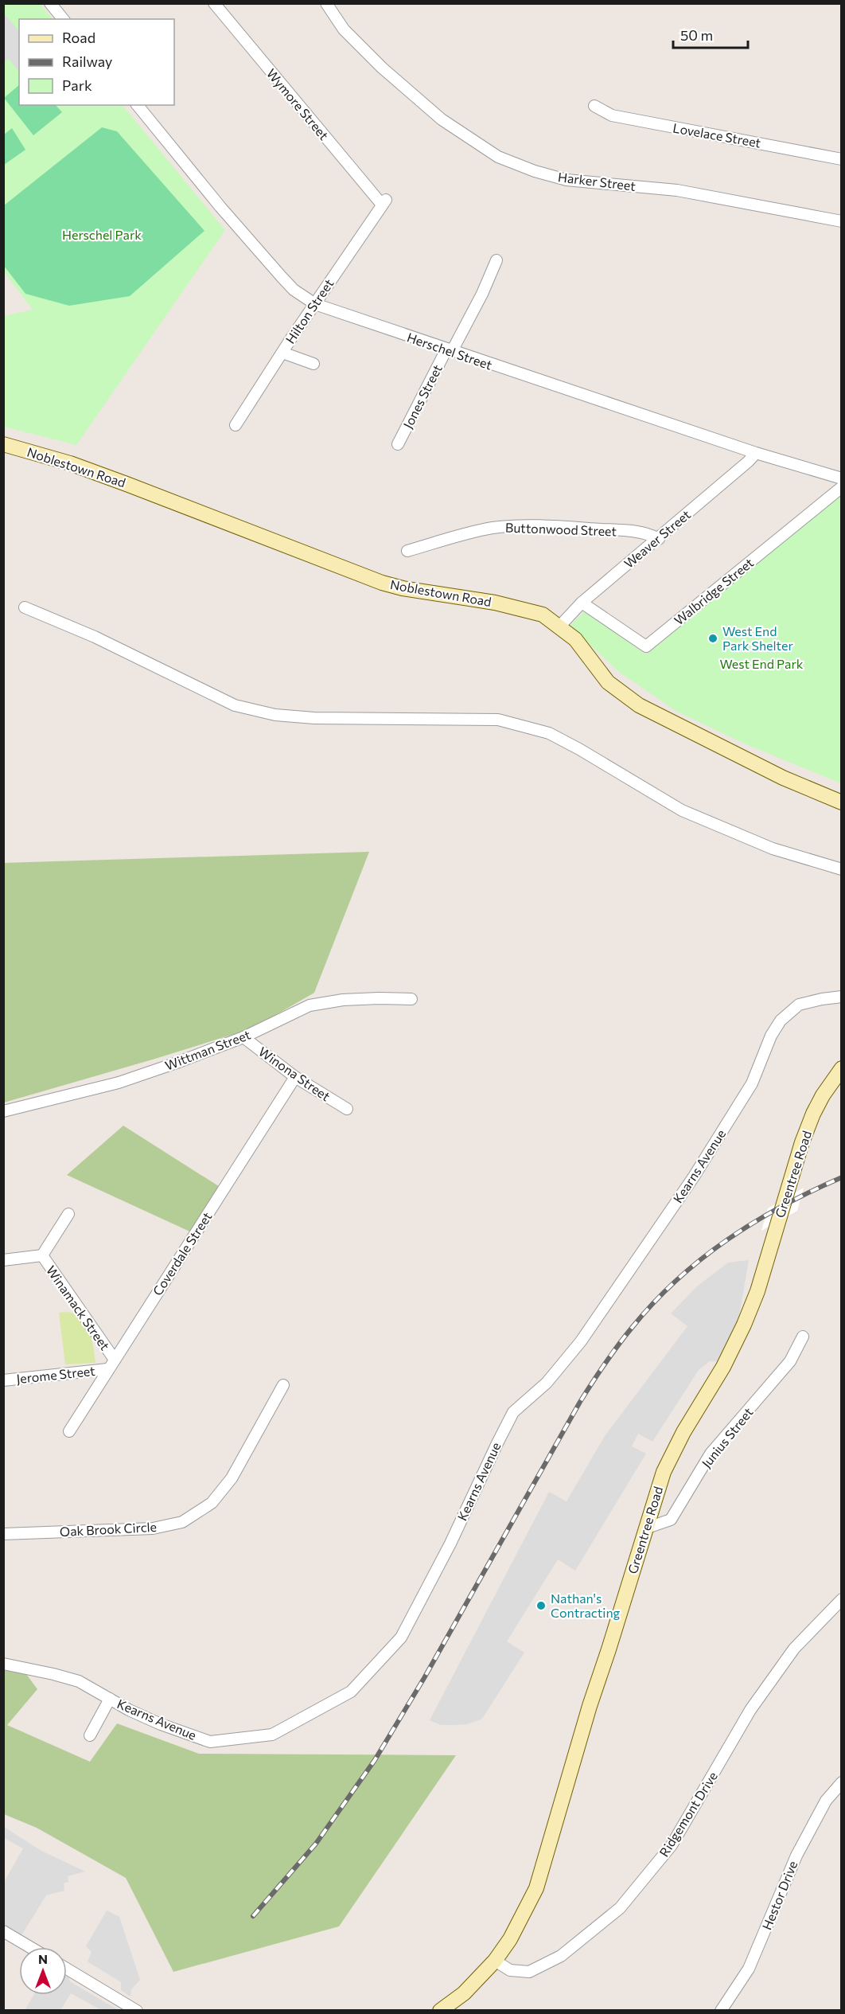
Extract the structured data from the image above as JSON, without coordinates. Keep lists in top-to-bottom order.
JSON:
{
  "streets": {
    "main road": ["Noblestown Road", "Greentree Road"],
    "street": [
      "Wymore Street",
      "Lovelace Street",
      "Harker Street",
      "Hilton Street",
      "Herschel Street",
      "Jones Street",
      "Buttonwood Street",
      "Weaver Street",
      "Walbridge Street",
      "Wittman Street",
      "Winona Street",
      "Kearns Avenue",
      "Coverdale Street",
      "Winamack Street",
      "Jerome Street",
      "Junius Street",
      "Oak Brook Circle",
      "Ridgemont Drive",
      "Hestor Drive"
    ]
  },
  "crossings": [
    ["Wymore Street", "Hilton Street"],
    ["Hilton Street", "Herschel Street"],
    ["Herschel Street", "Jones Street"],
    ["Herschel Street", "Weaver Street"],
    ["Noblestown Road", "Weaver Street"],
    ["Buttonwood Street", "Weaver Street"],
    ["Weaver Street", "Walbridge Street"],
    ["Wittman Street", "Winona Street"],
    ["Winona Street", "Coverdale Street"],
    ["Greentree Road", "Junius Street"],
    ["Greentree Road", "Ridgemont Drive"],
    ["Coverdale Street", "Winamack Street"],
    ["Coverdale Street", "Jerome Street"]
  ],
  "parks": ["Herschel Park", "West End Park"],
  "places": ["West End Park Shelter", "Nathan's Contracting"],
  "legend": ["Road", "Railway", "Park"],
  "scale_bar": "50 m",
  "north": "top"
}
